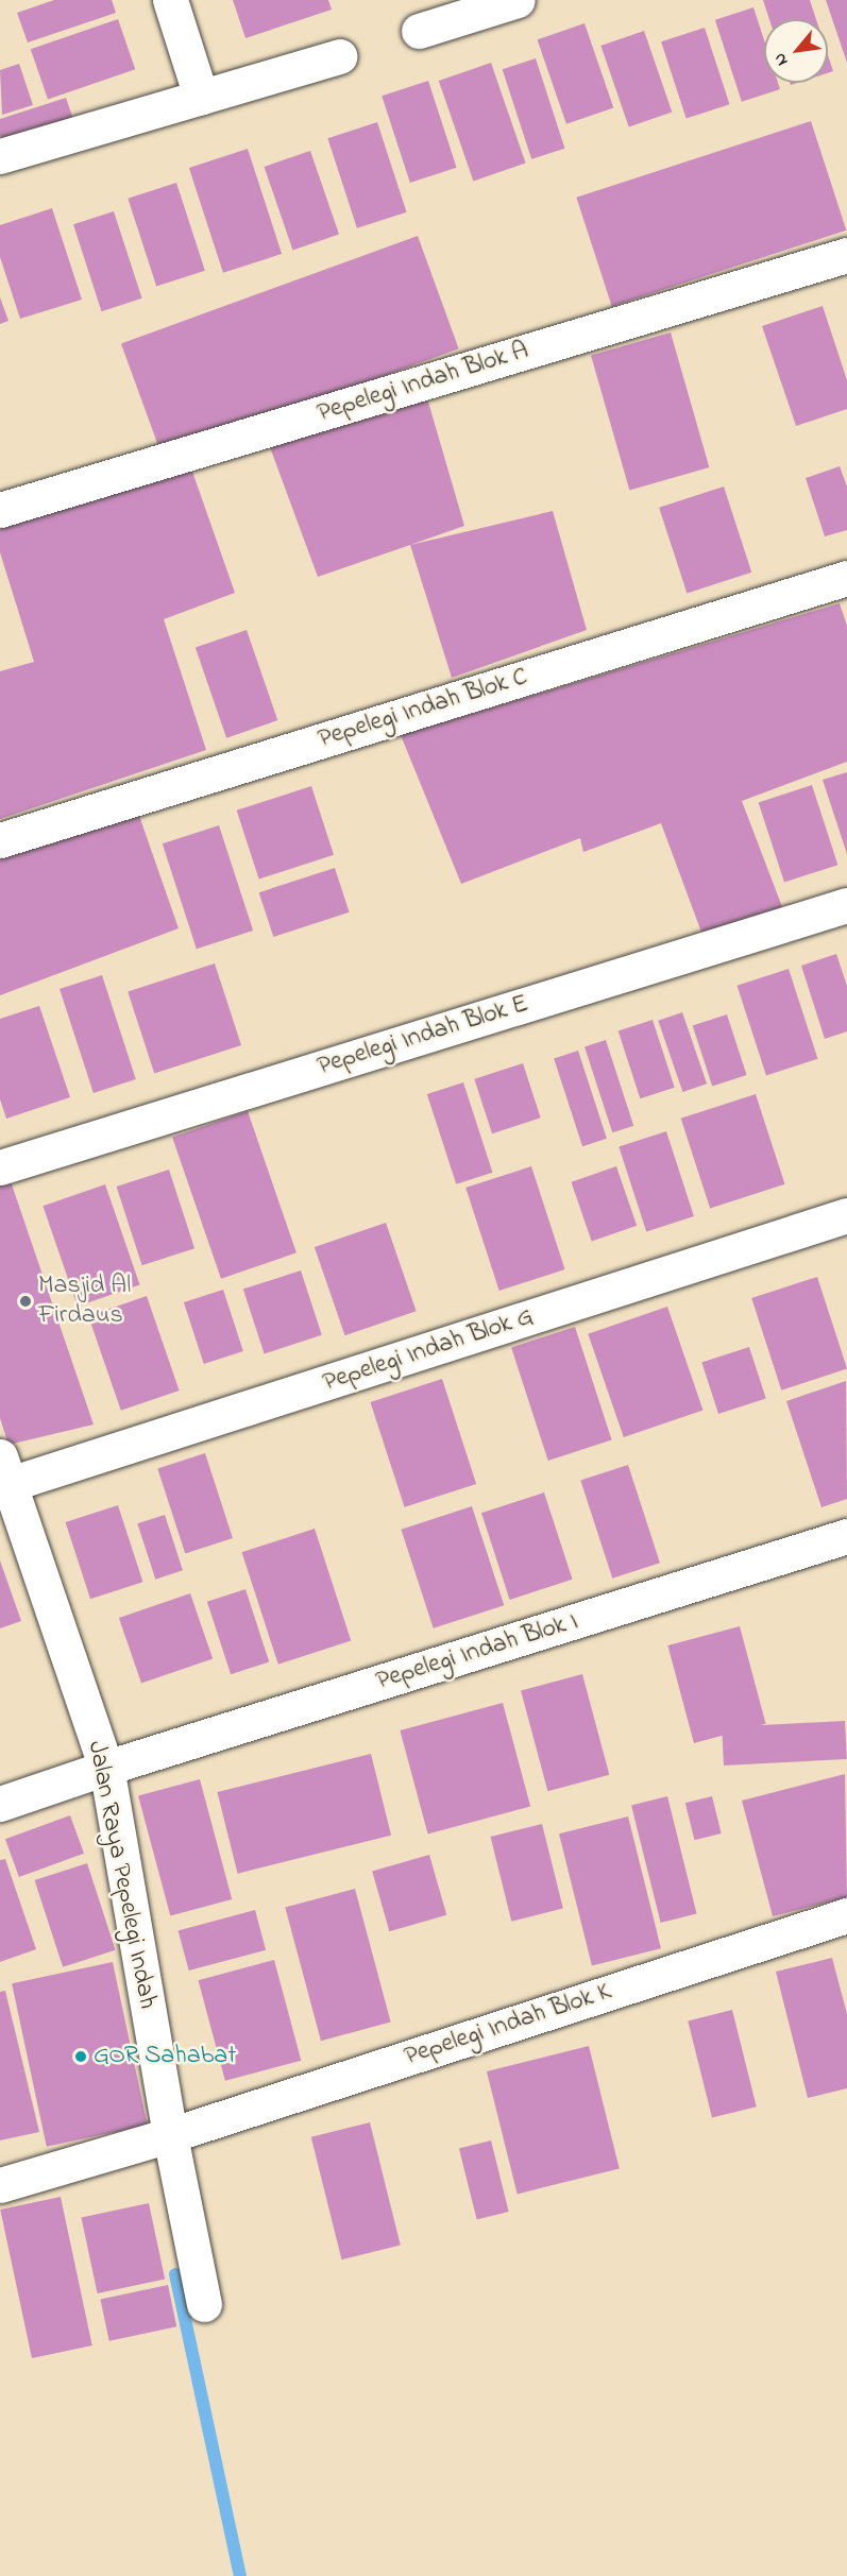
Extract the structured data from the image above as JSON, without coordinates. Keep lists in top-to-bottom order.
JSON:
{
  "streets": {
    "street": [
      "Pepelegi Indah Blok A",
      "Pepelegi Indah Blok C",
      "Pepelegi Indah Blok E",
      "Pepelegi Indah Blok G",
      "Pepelegi Indah Blok I",
      "Jalan Raya Pepelegi Indah",
      "Pepelegi Indah Blok K"
    ]
  },
  "crossings": [
    ["Pepelegi Indah Blok G", "Jalan Raya Pepelegi Indah"],
    ["Pepelegi Indah Blok I", "Jalan Raya Pepelegi Indah"],
    ["Jalan Raya Pepelegi Indah", "Pepelegi Indah Blok K"]
  ],
  "places": ["Masjid Al Firdaus", "GOR Sahabat"],
  "north": "bottom left"
}
